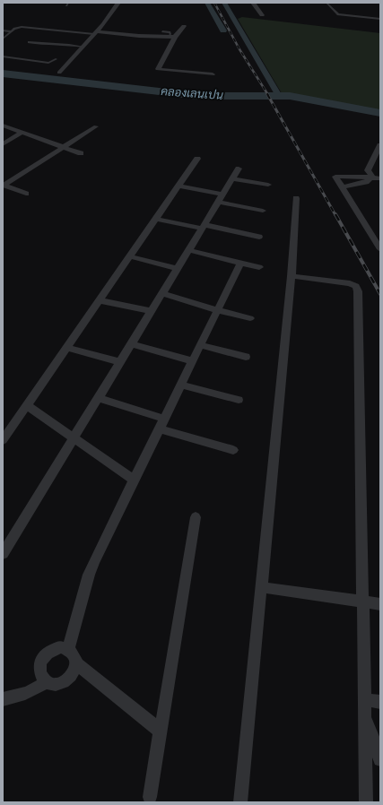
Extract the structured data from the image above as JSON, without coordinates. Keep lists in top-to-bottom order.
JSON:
{
  "water": ["คลองเลนเปน"]
}
